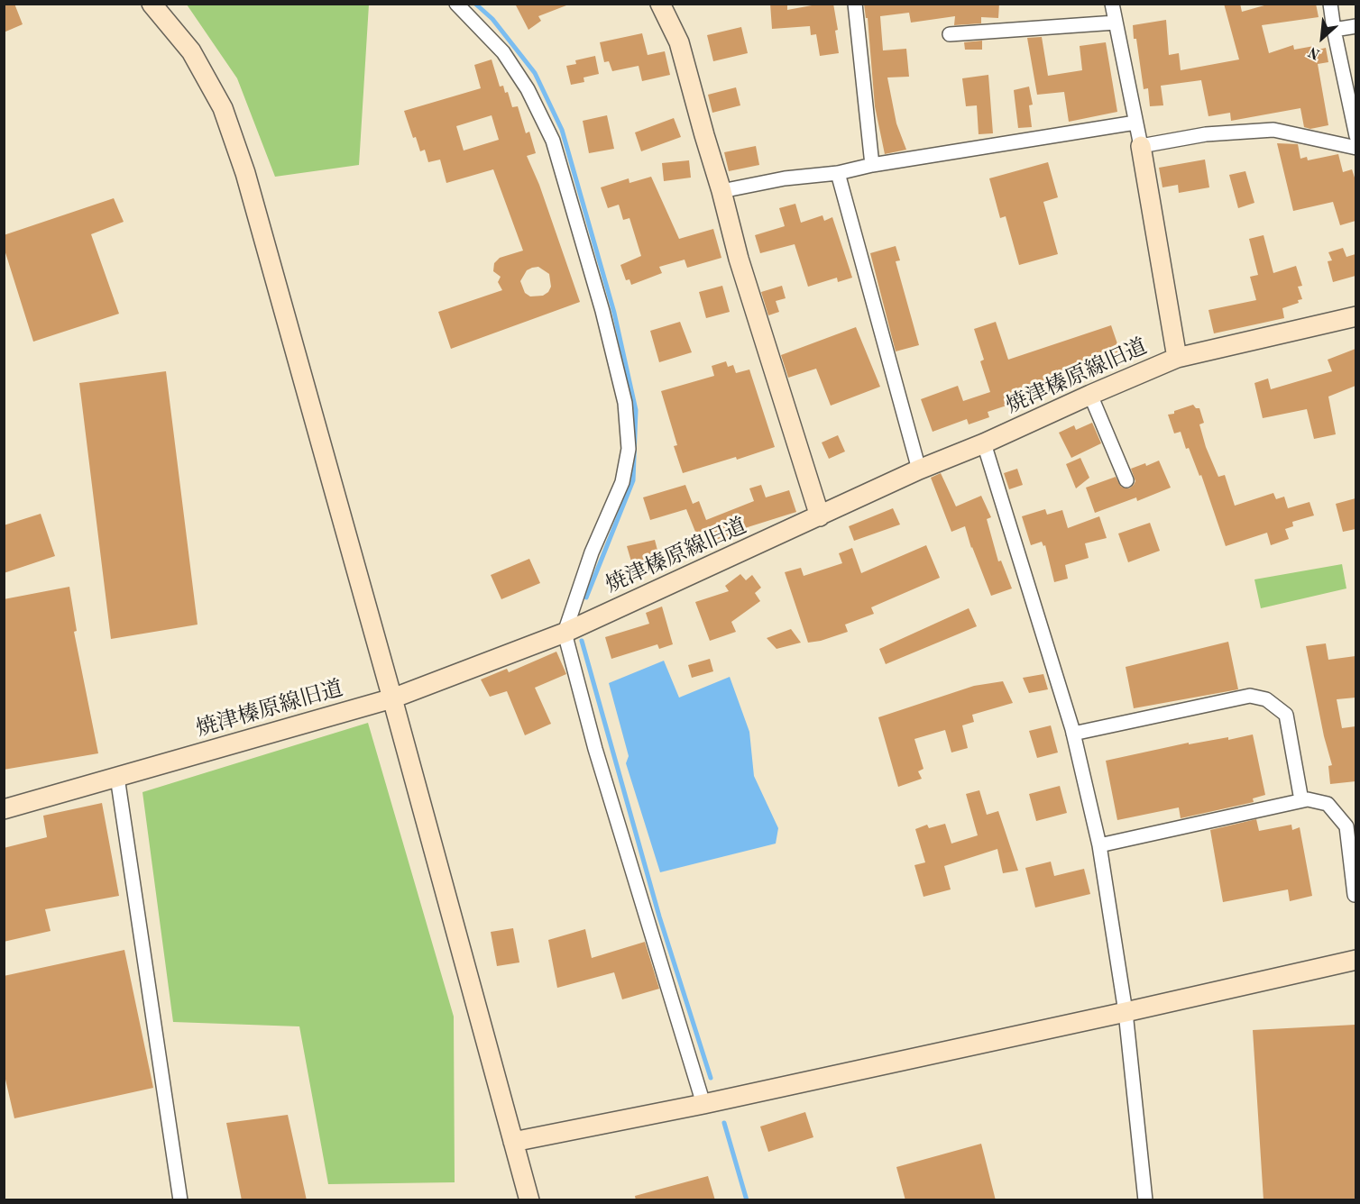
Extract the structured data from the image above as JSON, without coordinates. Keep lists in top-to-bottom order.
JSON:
{
  "streets": {
    "street": ["焼津榛原線旧道"]
  },
  "north": "bottom left"
}
